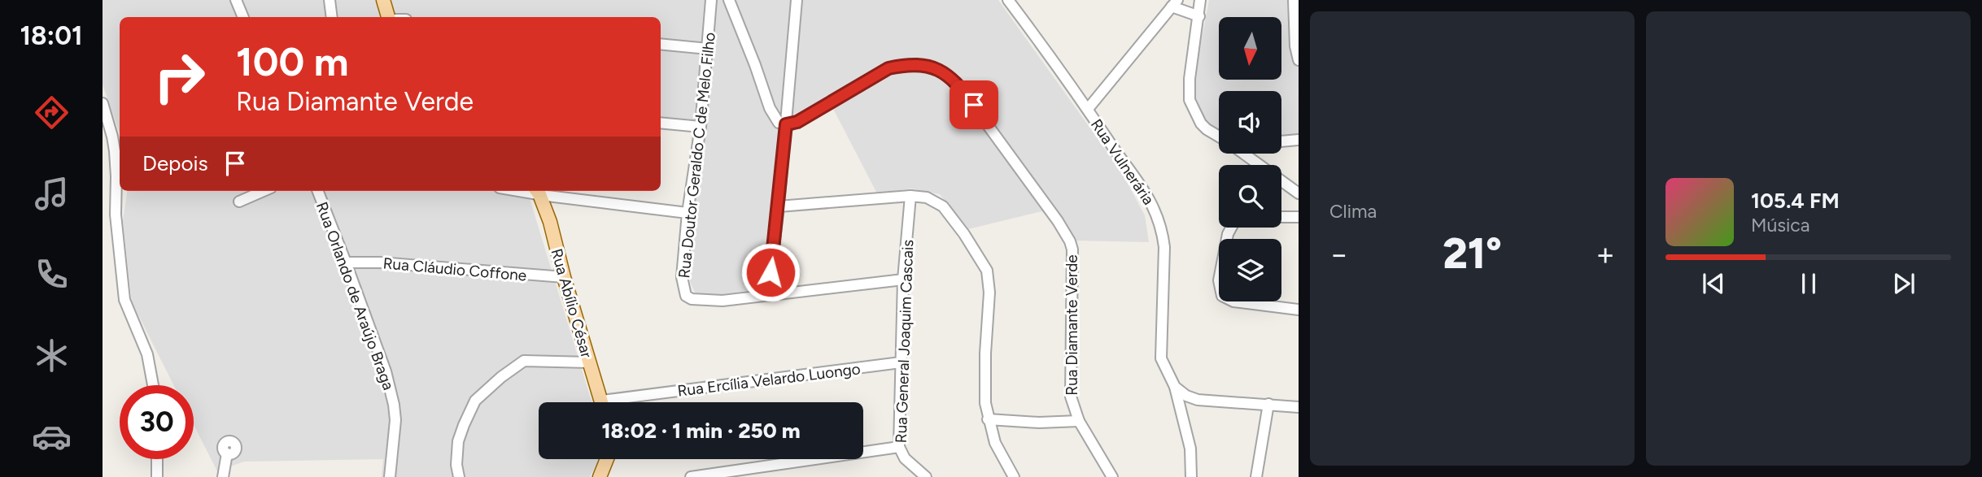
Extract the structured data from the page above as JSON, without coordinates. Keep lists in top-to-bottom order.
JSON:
{
  "streets": {
    "main road": ["Rua Abílio César"],
    "street": [
      "Rua Doutor Geraldo C de Melo Filho",
      "Rua Vulnerária",
      "Rua Cláudio Coffone",
      "Rua Orlando de Araújo Braga",
      "Rua Diamante Verde",
      "Rua General Joaquim Cascais",
      "Rua Ercília Velardo Luongo"
    ]
  },
  "crossings": [
    ["Rua Doutor Geraldo C de Melo Filho", "Rua General Joaquim Cascais"],
    ["Rua Cláudio Coffone", "Rua Orlando de Araújo Braga"],
    ["Rua Cláudio Coffone", "Rua Abílio César"],
    ["Rua General Joaquim Cascais", "Rua Ercília Velardo Luongo"]
  ],
  "north": "bottom",
  "page": {
    "tabs": "18:01",
    "tile": "Clima",
    "turn": ["100 m", "Rua Diamante Verde"],
    "then": "Depois",
    "song": ["105.4 FM", "Música"],
    "heat": ["−", "21°", "+"],
    "limit": "30",
    "trip": "18:02 · 1 min · 250 m"
  }
}
